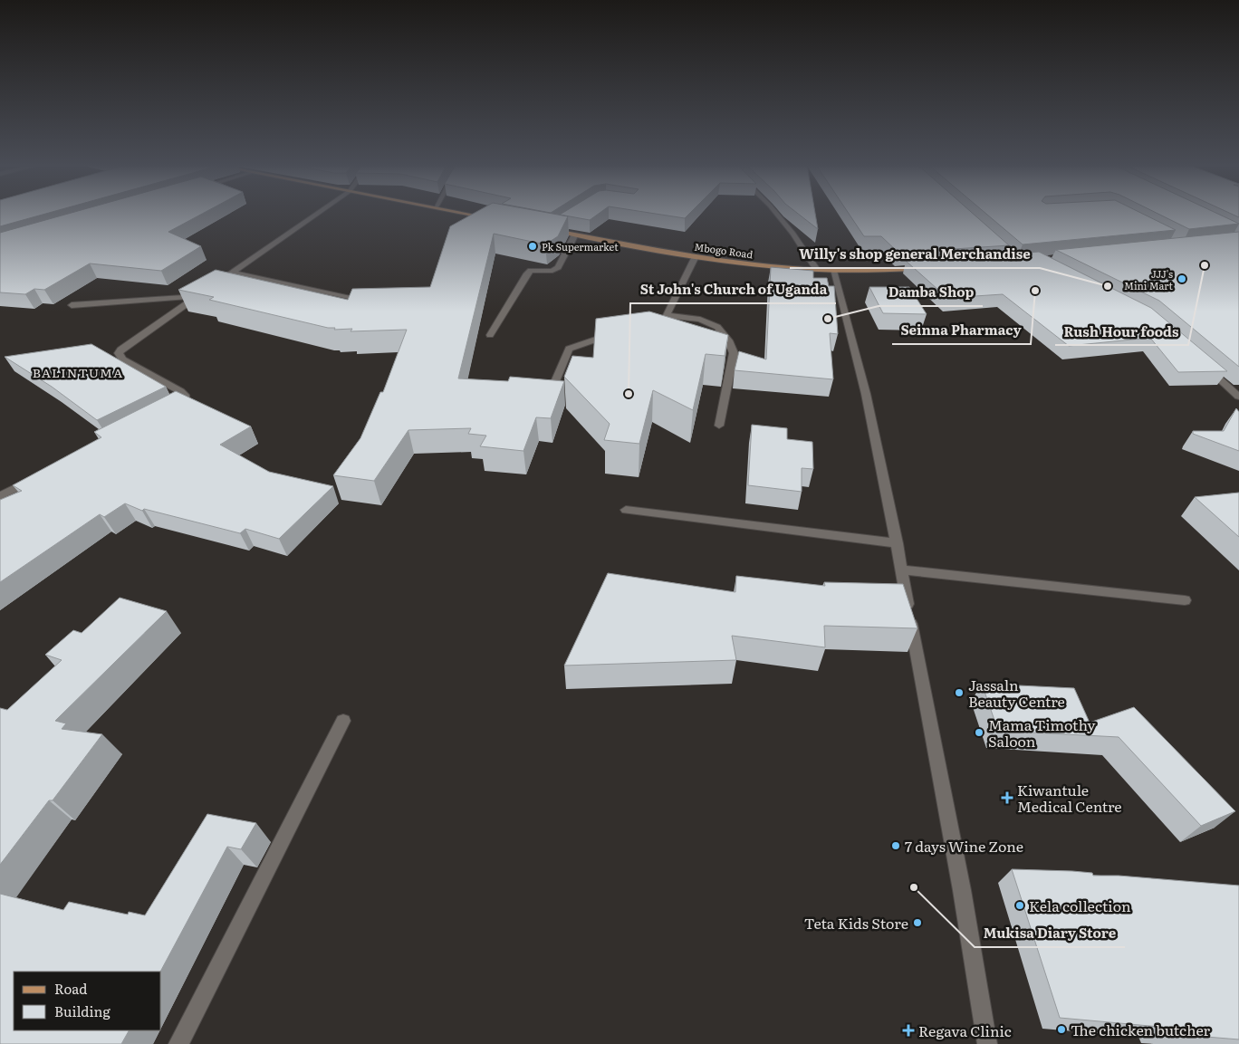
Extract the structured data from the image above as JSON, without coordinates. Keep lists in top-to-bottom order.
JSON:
{
  "streets": {
    "main road": ["Mbogo Road"]
  },
  "districts": ["BALINTUMA"],
  "places": {
    "other": [
      "Pk Supermarket",
      "Rush Hour foods",
      "JJJ's Mini Mart",
      "Willy's shop general Merchandise",
      "Seinna Pharmacy",
      "Damba Shop",
      "St John's Church of Uganda",
      "Jassaln Beauty Centre",
      "Mama Timothy Saloon",
      "7 days Wine Zone",
      "Mukisa Diary Store",
      "Kela collection",
      "Teta Kids Store",
      "The chicken butcher"
    ],
    "health": ["Kiwantule Medical Centre", "Regava Clinic"]
  },
  "legend": ["Road", "Building"]
}
